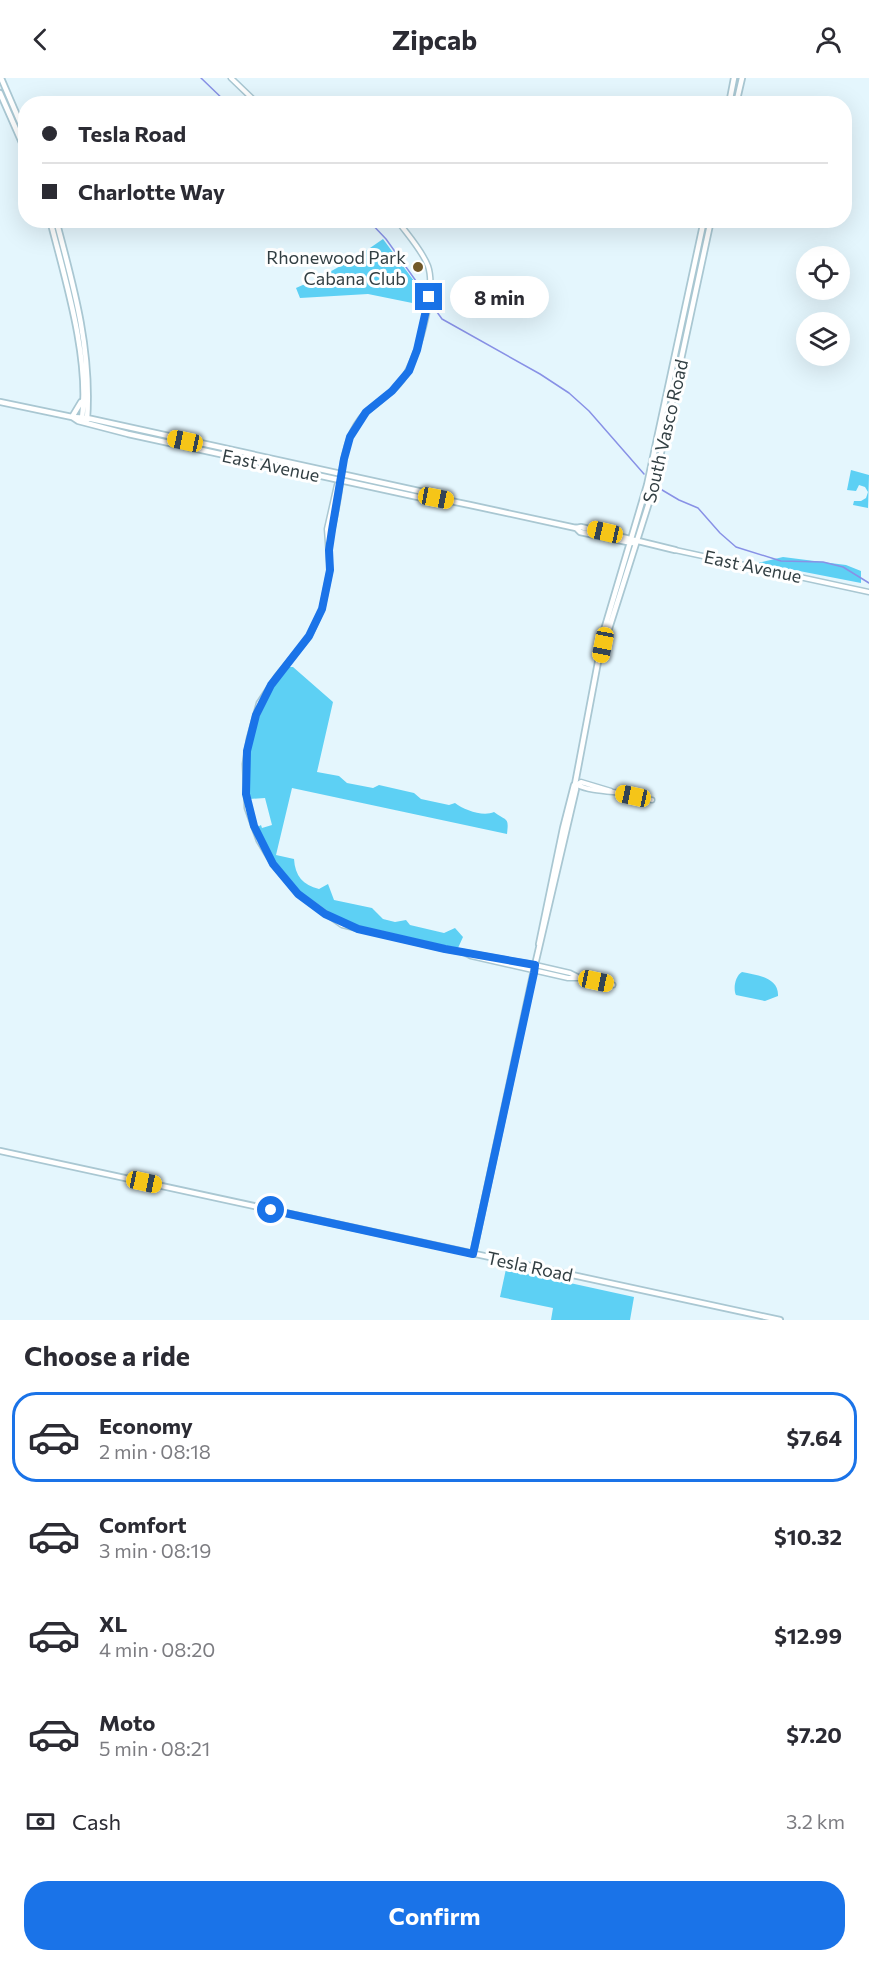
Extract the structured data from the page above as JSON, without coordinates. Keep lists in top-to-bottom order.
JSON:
{
  "streets": {
    "main road": ["South Vasco Road", "East Avenue", "Tesla Road"]
  },
  "crossings": [
    ["South Vasco Road", "East Avenue"],
    ["South Vasco Road", "Tesla Road"]
  ],
  "places": ["Rhonewood Park Cabana Club"],
  "page": {
    "header": "Zipcab",
    "banner": ["Tesla Road", "Charlotte Way"],
    "bubble": "8 min",
    "heading": "Choose a ride",
    "list": [
      {
        "name": "Economy",
        "note": "2 min · 08:18",
        "value": "$7.64"
      },
      {
        "name": "Comfort",
        "note": "3 min · 08:19",
        "value": "$10.32"
      },
      {
        "name": "XL",
        "note": "4 min · 08:20",
        "value": "$12.99"
      },
      {
        "name": "Moto",
        "note": "5 min · 08:21",
        "value": "$7.20"
      }
    ],
    "pay": ["Cash", "3.2 km"],
    "buttons": "Confirm"
  }
}
